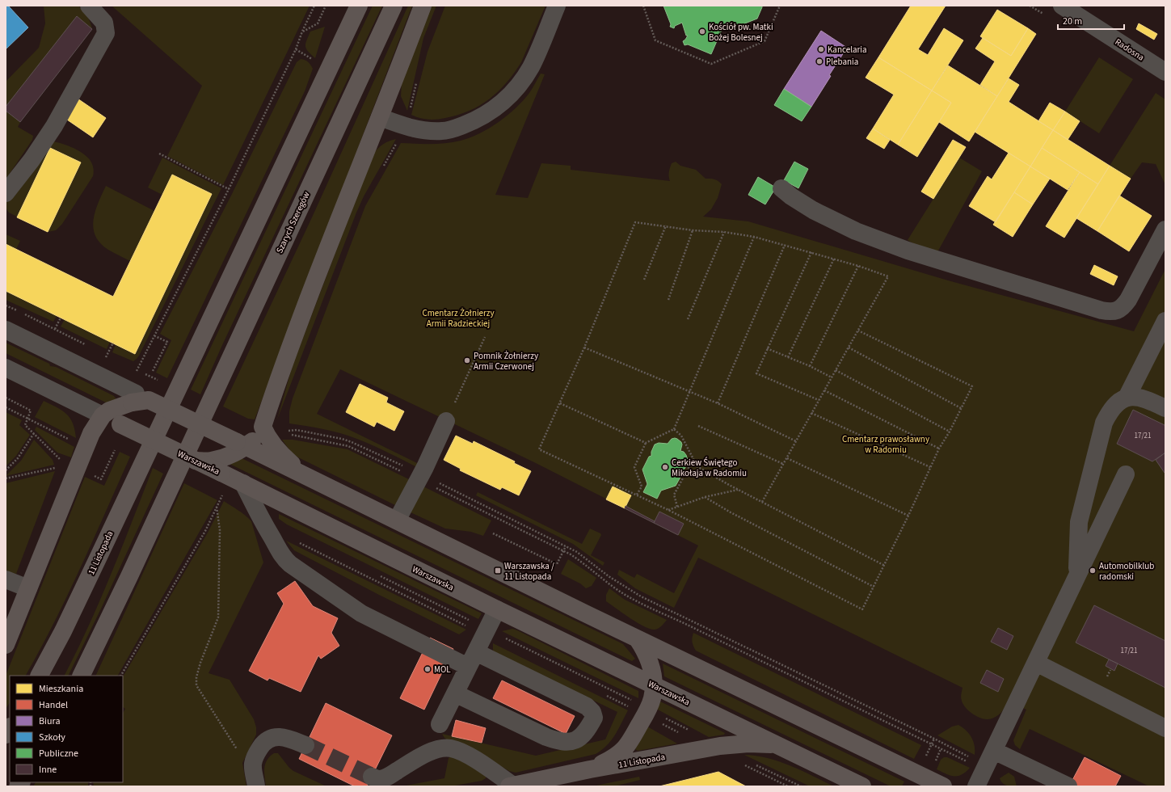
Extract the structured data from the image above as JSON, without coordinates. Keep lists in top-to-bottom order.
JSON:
{
  "streets": {
    "main road": ["Szarych Szeregów", "Warszawska", "11 Listopada"],
    "street": ["Radosna"]
  },
  "crossings": [
    ["Warszawska", "11 Listopada"]
  ],
  "parks": ["Cmentarz Żołnierzy Armii Radzieckiej", "Cmentarz prawosławny w Radomiu"],
  "places": {
    "other": [
      "Kościół pw. Matki Bożej Bolesnej",
      "Kancelaria",
      "Plebania",
      "Pomnik Żołnierzy Armii Czerwonej",
      "Cerkiew Świętego Mikołaja w Radomiu",
      "Automobilklub radomski",
      "MOL"
    ],
    "transit": ["Warszawska / 11 Listopada"]
  },
  "house_numbers": ["17/21", "17/21"],
  "legend": [
    "Mieszkania",
    "Handel",
    "Biura",
    "Szkoły",
    "Publiczne",
    "Inne"
  ],
  "scale_bar": "20 m"
}
